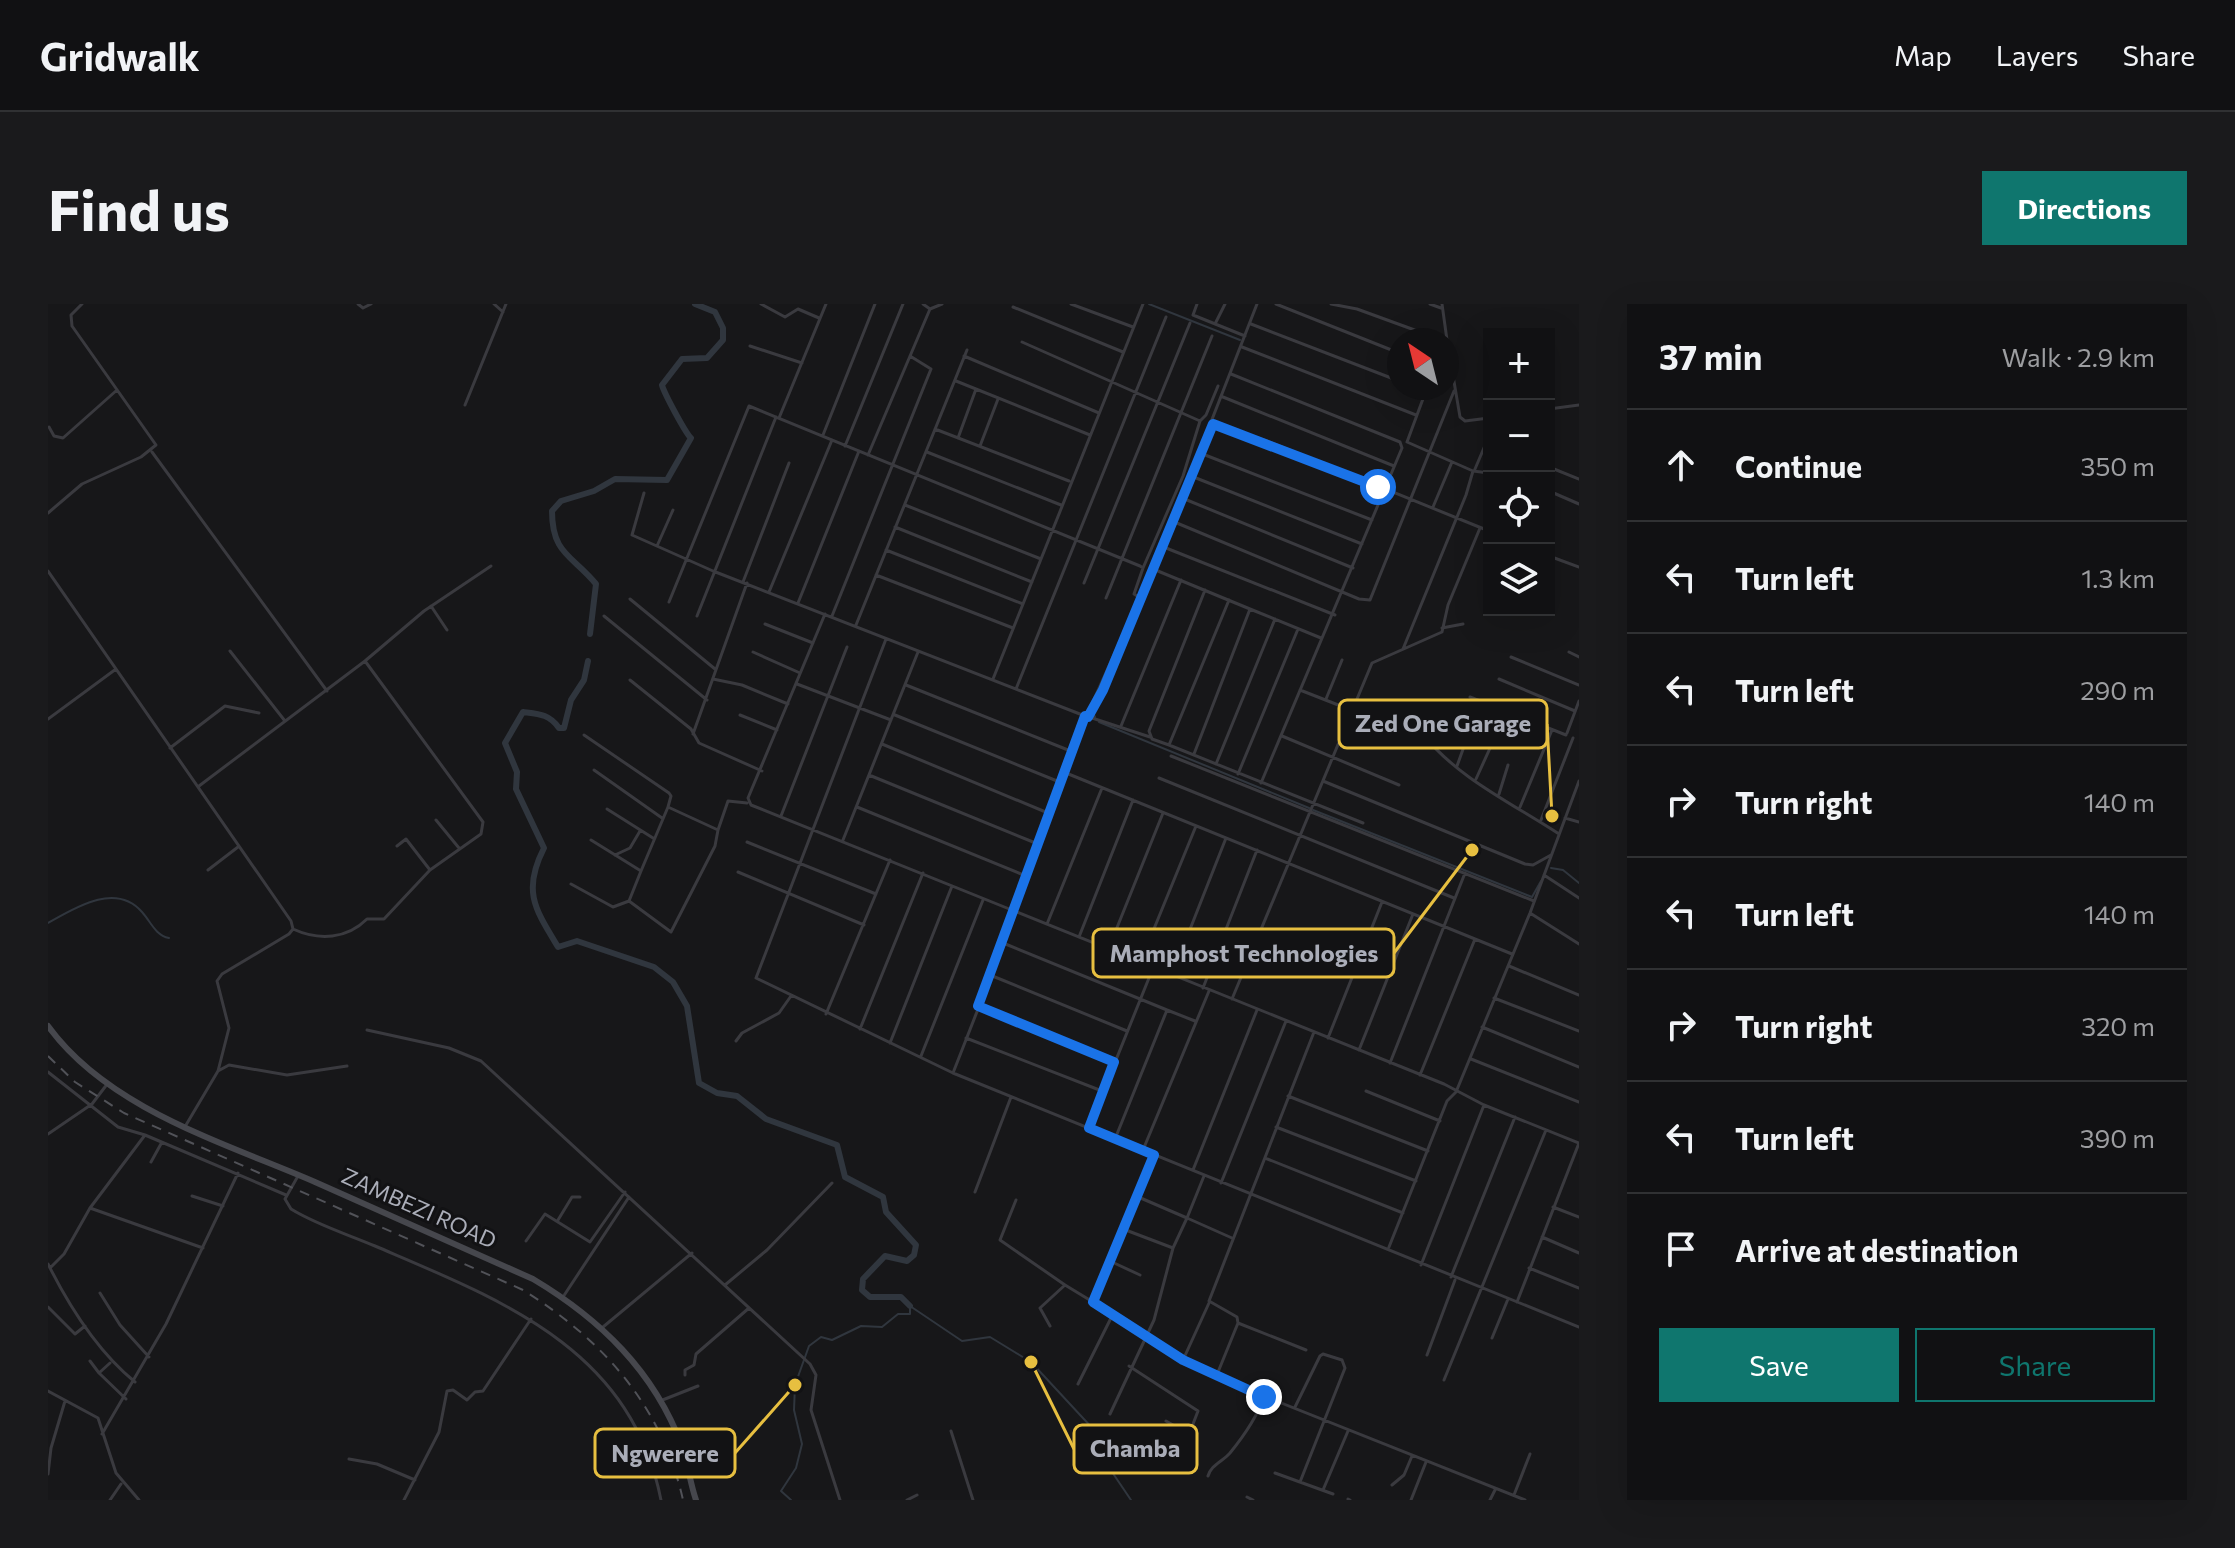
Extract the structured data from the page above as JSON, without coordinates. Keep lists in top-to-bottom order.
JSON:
{
  "streets": {
    "main road": ["ZAMBEZI ROAD"]
  },
  "places": [
    "Zed One Garage",
    "Mamphost Technologies",
    "Chamba",
    "Ngwerere"
  ],
  "north": "top left",
  "page": {
    "header": "Gridwalk",
    "nav": ["Map", "Layers", "Share"],
    "buttons": [
      "Directions",
      ["Save", "Share"]
    ],
    "title": "Find us",
    "heading": ["37 min", "Walk · 2.9 km"],
    "map_buttons": ["+", "−"],
    "list": [
      ["Continue", "350 m"],
      ["Turn left", "1.3 km"],
      ["Turn left", "290 m"],
      ["Turn right", "140 m"],
      ["Turn left", "140 m"],
      ["Turn right", "320 m"],
      ["Turn left", "390 m"],
      "Arrive at destination"
    ]
  }
}
